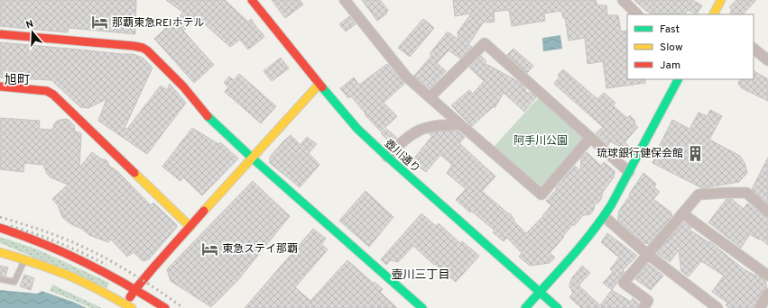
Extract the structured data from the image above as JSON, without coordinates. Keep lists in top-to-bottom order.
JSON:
{
  "streets": {
    "main road": ["壺川通り"]
  },
  "districts": ["旭町", "壺川三丁目"],
  "parks": ["阿手川公園"],
  "places": {
    "hotel": ["那覇東急REIホテル", "東急ステイ那覇"],
    "building": ["琉球銀行健保会館"]
  },
  "legend": ["Fast", "Slow", "Jam"],
  "north": "top"
}
